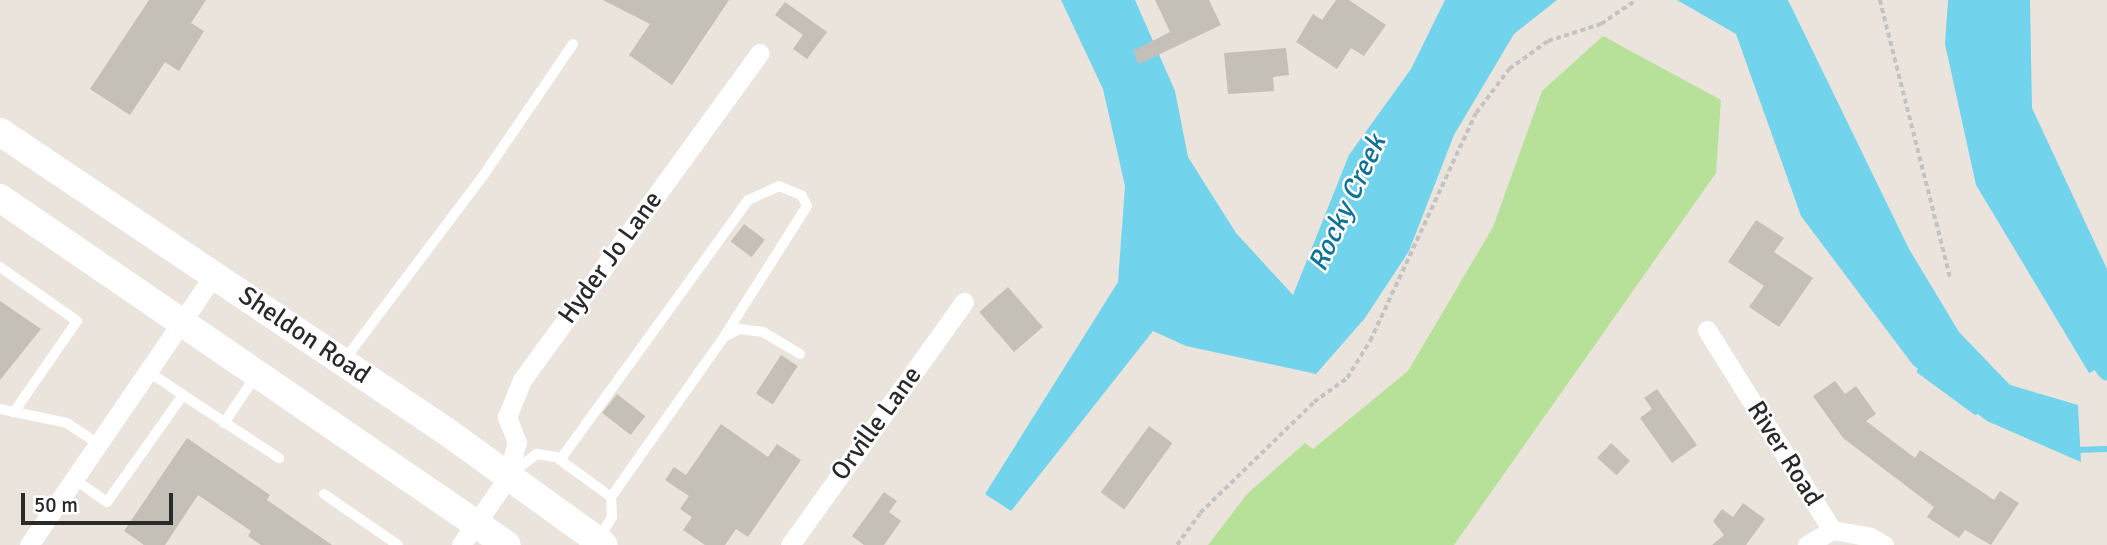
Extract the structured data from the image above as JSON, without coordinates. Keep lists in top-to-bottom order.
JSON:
{
  "streets": {
    "main road": ["Sheldon Road"],
    "street": ["Hyder Jo Lane", "Orville Lane", "River Road"]
  },
  "crossings": [
    ["Hyder Jo Lane", "Sheldon Road"]
  ],
  "water": ["Rocky Creek"],
  "scale_bar": "50 m"
}
